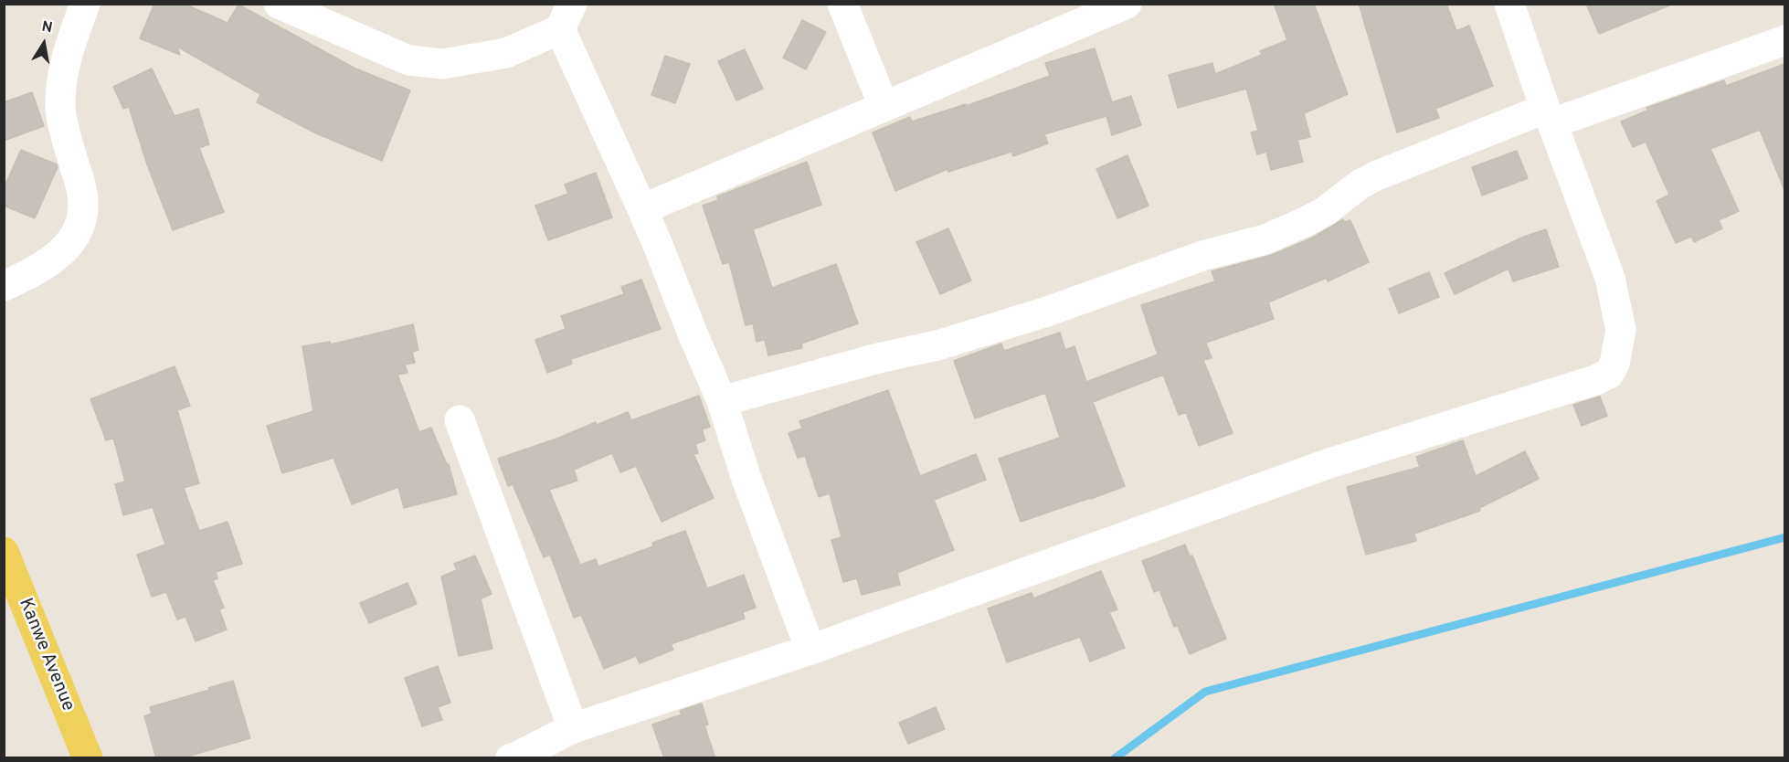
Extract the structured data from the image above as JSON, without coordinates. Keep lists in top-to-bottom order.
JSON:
{
  "streets": {
    "main road": ["Kanwe Avenue"]
  },
  "north": "top"
}
